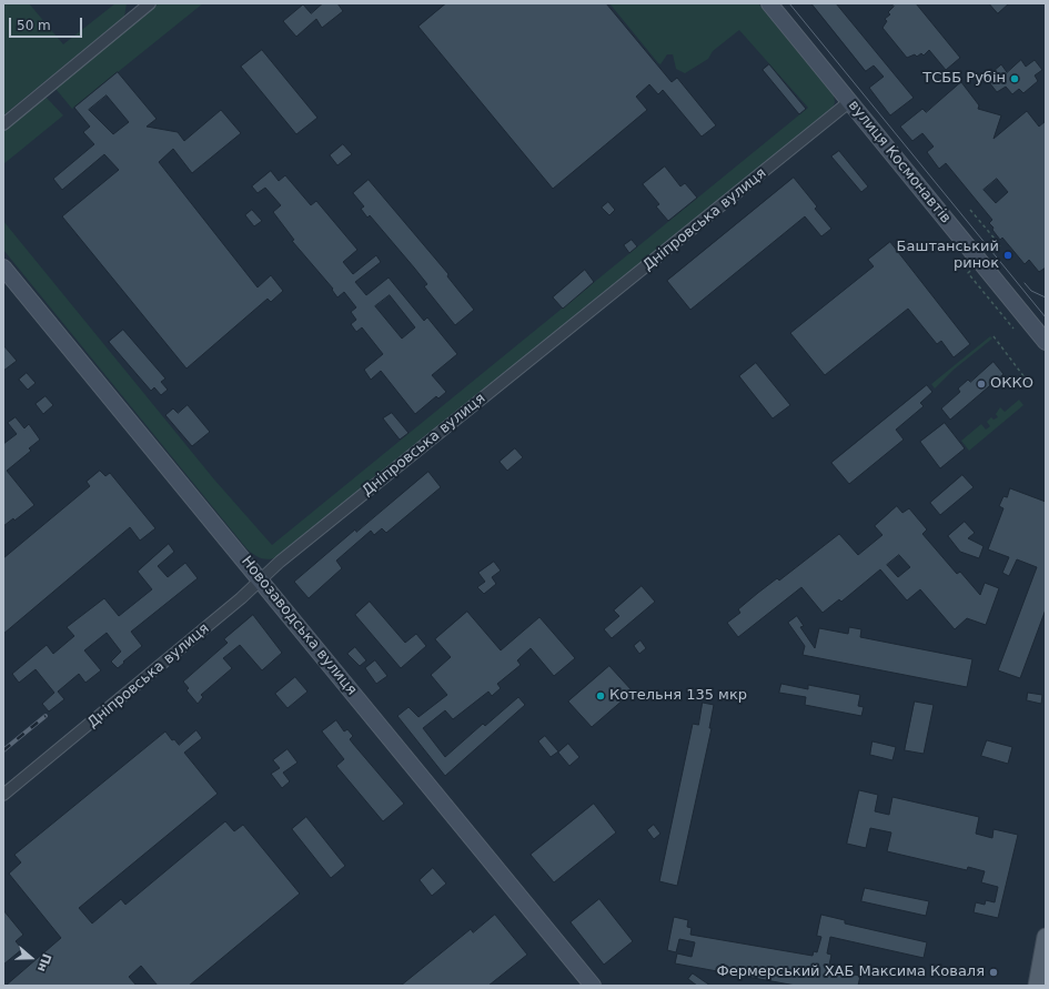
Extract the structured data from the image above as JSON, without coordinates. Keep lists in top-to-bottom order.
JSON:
{
  "streets": {
    "street": ["вулиця Космонавтів", "Дніпровська вулиця", "Новозаводська вулиця"]
  },
  "crossings": [
    ["вулиця Космонавтів", "Дніпровська вулиця"],
    ["Дніпровська вулиця", "Новозаводська вулиця"]
  ],
  "places": [
    "ТСББ Рубін",
    "Баштанський ринок",
    "ОККО",
    "Котельня 135 мкр",
    "Фермерський ХАБ Максима Коваля"
  ],
  "scale_bar": "50 m",
  "north": "right"
}
